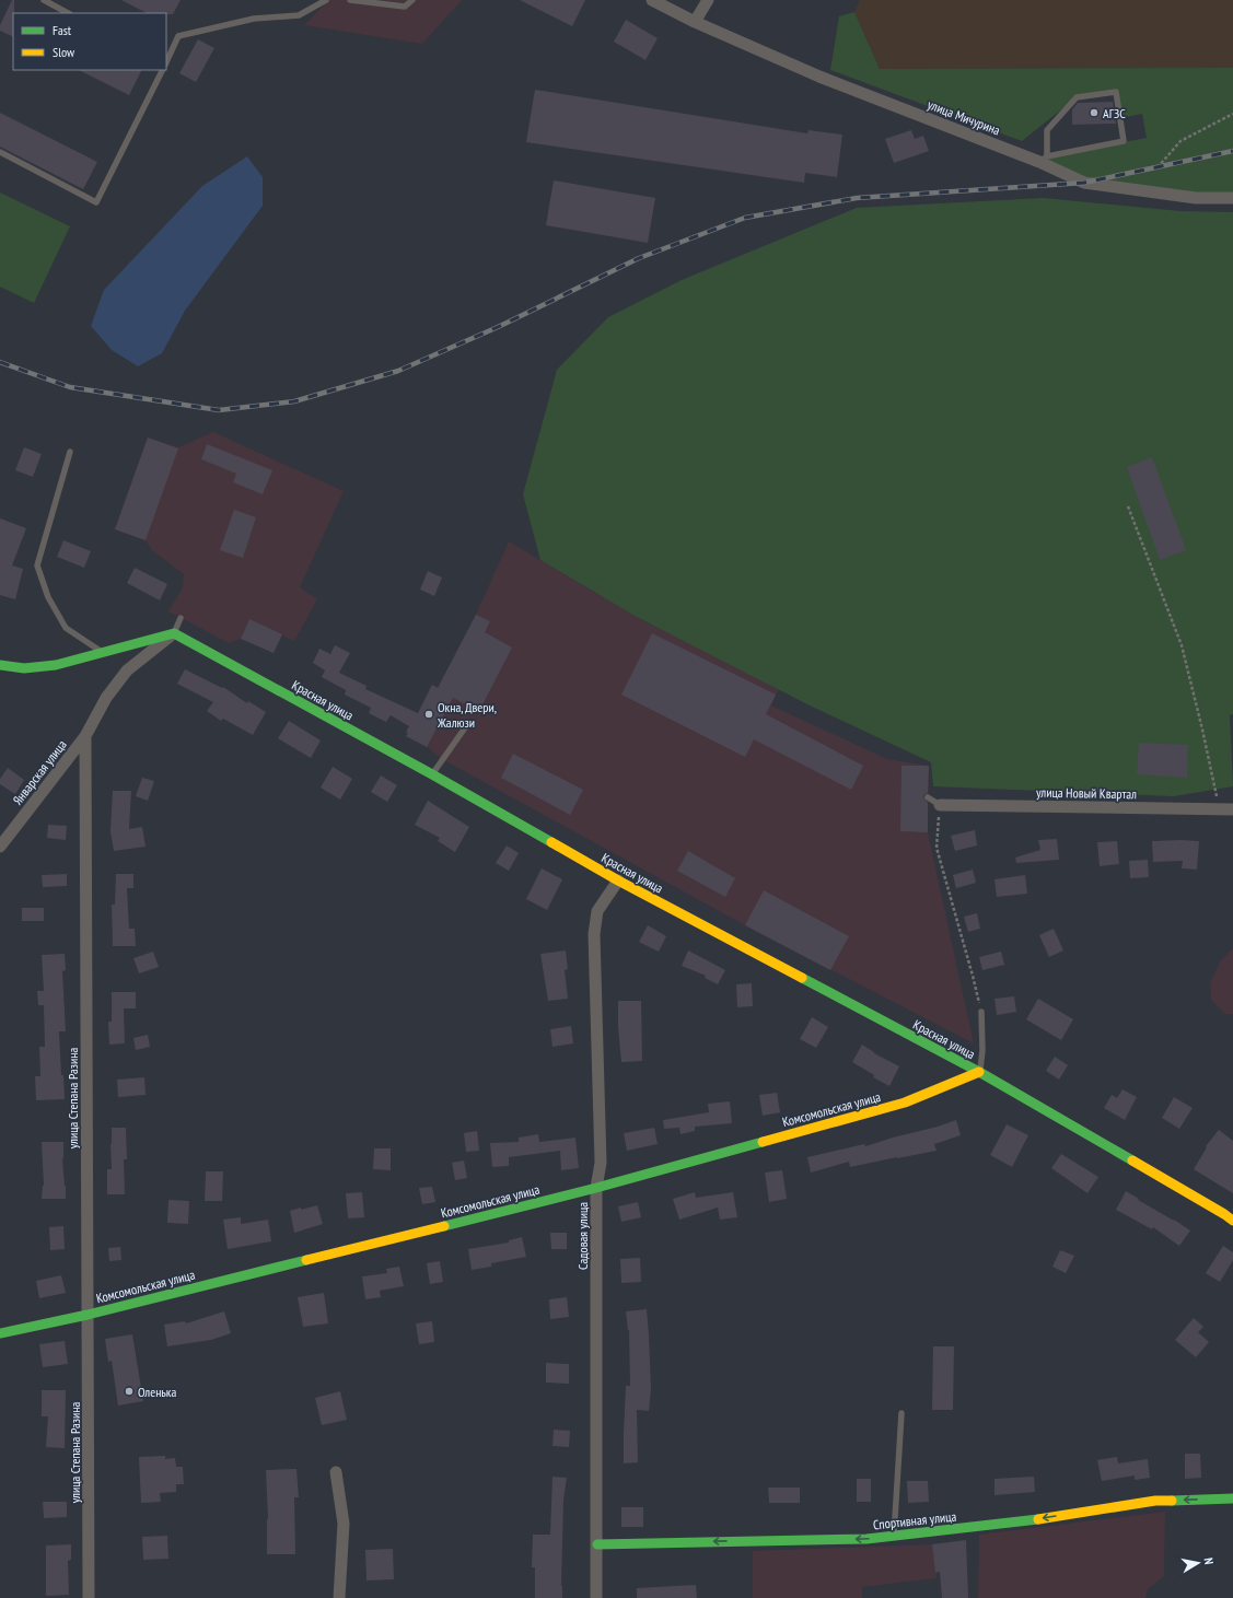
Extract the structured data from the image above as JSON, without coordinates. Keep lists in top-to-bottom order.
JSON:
{
  "streets": {
    "street": [
      "улица Мичурина",
      "Красная улица",
      "Январская улица",
      "улица Новый Квартал",
      "улица Степана Разина",
      "Комсомольская улица",
      "Садовая улица",
      "Спортивная улица"
    ]
  },
  "crossings": [
    ["Красная улица", "улица Степана Разина"],
    ["Красная улица", "Комсомольская улица"],
    ["Красная улица", "Садовая улица"],
    ["Январская улица", "улица Степана Разина"],
    ["улица Степана Разина", "Комсомольская улица"],
    ["Комсомольская улица", "Садовая улица"],
    ["Садовая улица", "Спортивная улица"]
  ],
  "one_way": ["Спортивная улица"],
  "places": ["АГЗС", "Окна, Двери, Жалюзи", "Оленька"],
  "legend": ["Fast", "Slow"],
  "north": "right"
}
